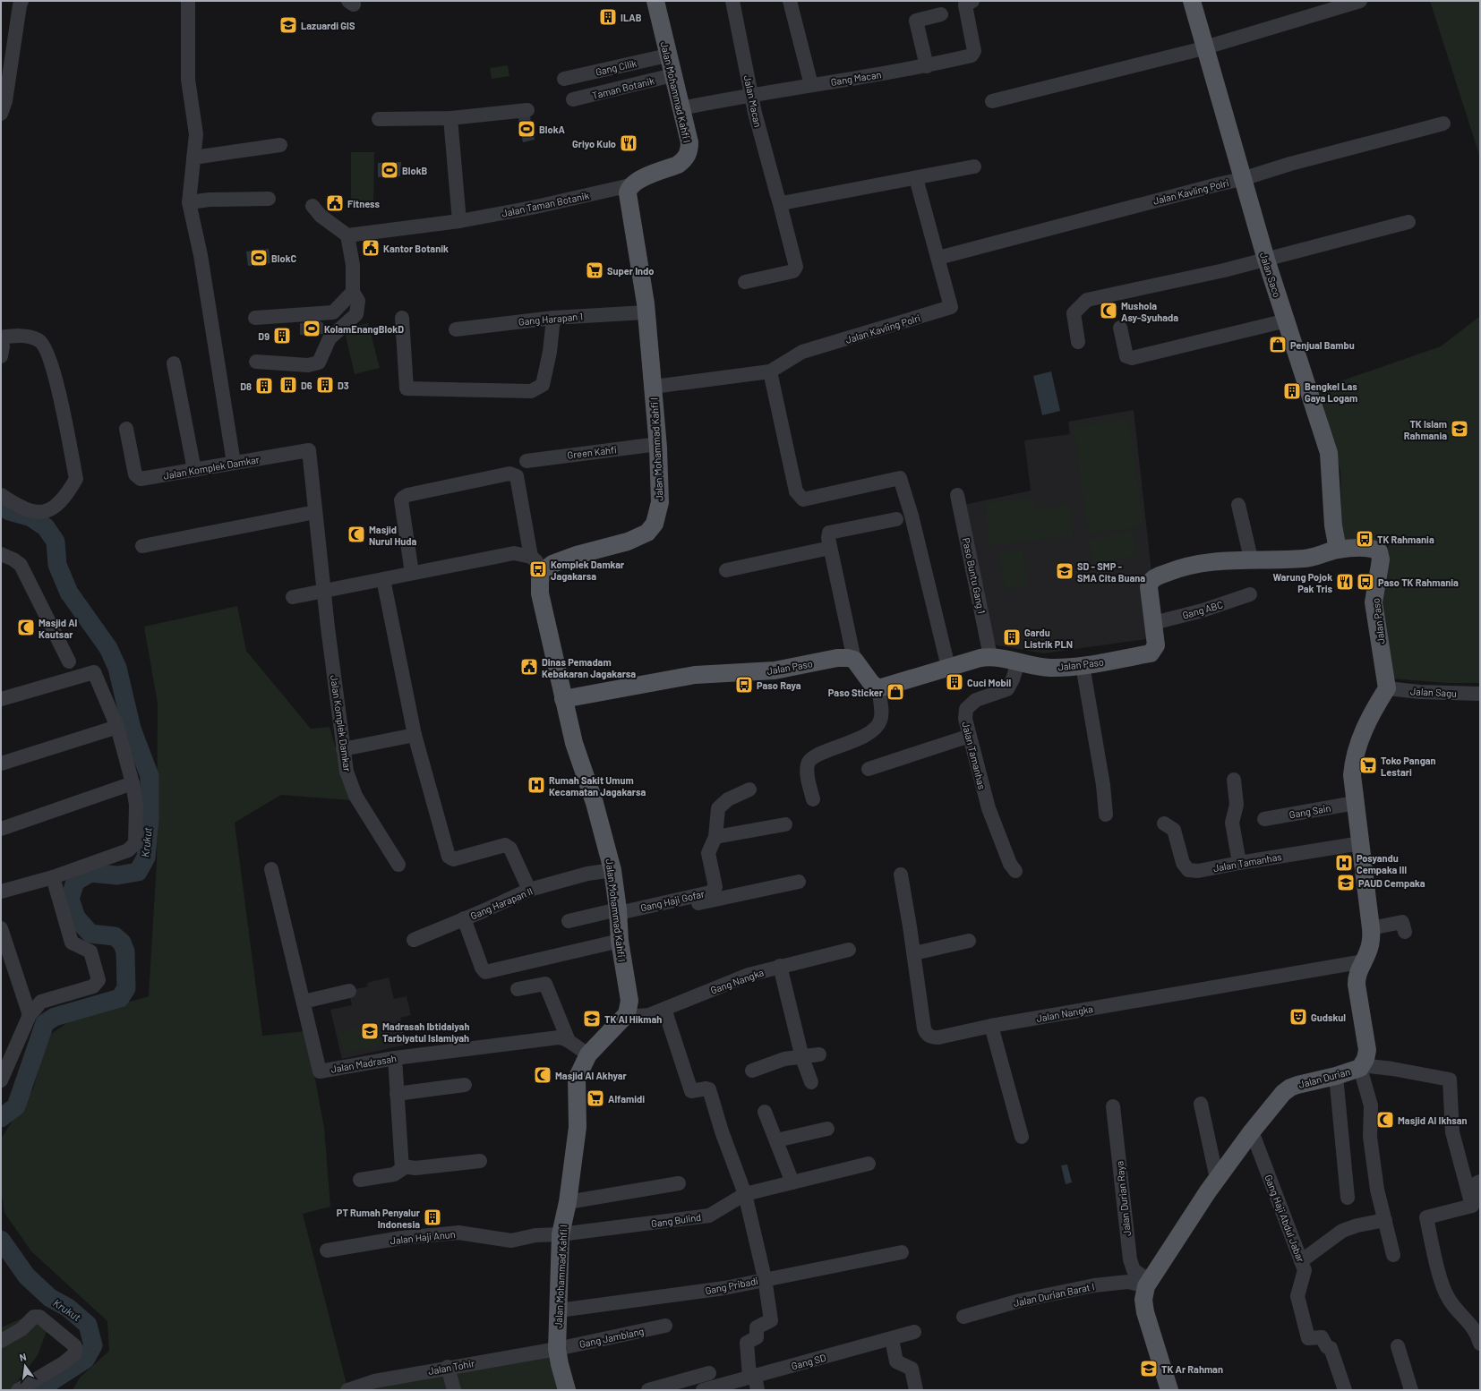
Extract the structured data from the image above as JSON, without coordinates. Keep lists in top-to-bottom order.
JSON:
{
  "streets": {
    "main road": [
      "Jalan Mohammad Kahfi I",
      "Jalan Saco",
      "Jalan Paso",
      "Jalan Durian"
    ],
    "street": [
      "Gang Cilik",
      "Gang Macan",
      "Taman Botanik",
      "Jalan Macan",
      "Jalan Kavling Polri",
      "Jalan Taman Botanik",
      "Gang Harapan 1",
      "Green Kahfi",
      "Jalan Komplek Damkar",
      "Paso Buntu Gang 1",
      "Gang ABC",
      "Jalan Sagu",
      "Jalan Tamanhas",
      "Gang Sain",
      "Gang Haji Gofar",
      "Gang Harapan II",
      "Gang Nangka",
      "Jalan Nangka",
      "Jalan Madrasah",
      "Jalan Durian Raya",
      "Gang Haji Abdul Jabar",
      "Gang Bulind",
      "Jalan Haji Anun",
      "Gang Pribadi",
      "Jalan Durian Barat I",
      "Gang Jamblang",
      "Gang SD",
      "Jalan Tohir"
    ]
  },
  "crossings": [
    ["Gang Cilik", "Jalan Mohammad Kahfi I"],
    ["Gang Macan", "Jalan Mohammad Kahfi I"],
    ["Gang Macan", "Jalan Macan"],
    ["Taman Botanik", "Jalan Mohammad Kahfi I"],
    ["Jalan Mohammad Kahfi I", "Jalan Taman Botanik"],
    ["Jalan Mohammad Kahfi I", "Gang Harapan 1"],
    ["Jalan Mohammad Kahfi I", "Green Kahfi"],
    ["Jalan Mohammad Kahfi I", "Jalan Paso"],
    ["Jalan Mohammad Kahfi I", "Gang Haji Gofar"],
    ["Jalan Mohammad Kahfi I", "Gang Harapan II"],
    ["Jalan Mohammad Kahfi I", "Gang Nangka"],
    ["Jalan Mohammad Kahfi I", "Jalan Madrasah"],
    ["Jalan Mohammad Kahfi I", "Gang Bulind"],
    ["Jalan Mohammad Kahfi I", "Jalan Haji Anun"],
    ["Jalan Mohammad Kahfi I", "Gang Pribadi"],
    ["Jalan Mohammad Kahfi I", "Gang Jamblang"],
    ["Jalan Mohammad Kahfi I", "Jalan Tohir"],
    ["Jalan Kavling Polri", "Jalan Saco"],
    ["Jalan Saco", "Jalan Paso"],
    ["Paso Buntu Gang 1", "Jalan Paso"],
    ["Gang ABC", "Jalan Paso"],
    ["Jalan Paso", "Jalan Sagu"],
    ["Jalan Paso", "Jalan Tamanhas"],
    ["Jalan Paso", "Jalan Durian"],
    ["Jalan Sagu", "Jalan Durian"],
    ["Jalan Tamanhas", "Jalan Durian"],
    ["Gang Sain", "Jalan Durian"],
    ["Jalan Nangka", "Jalan Durian"],
    ["Jalan Durian", "Jalan Durian Raya"],
    ["Jalan Durian", "Gang Haji Abdul Jabar"],
    ["Jalan Durian", "Jalan Durian Barat I"],
    ["Jalan Durian Raya", "Jalan Durian Barat I"],
    ["Gang Bulind", "Jalan Haji Anun"],
    ["Gang Jamblang", "Jalan Tohir"]
  ],
  "water": ["Krukut"],
  "places": {
    "building": [
      "ILAB",
      "D9",
      "D6",
      "D3",
      "D8",
      "Bengkel Las Gaya Logam",
      "Gardu Listrik PLN",
      "Cuci Mobil",
      "PT Rumah Penyalur Indonesia"
    ],
    "school or university": [
      "Lazuardi GIS",
      "TK Islam Rahmania",
      "SD - SMP - SMA Cita Buana",
      "PAUD Cempaka",
      "TK Al Hikmah",
      "Madrasah Ibtidaiyah Tarbiyatul Islamiyah",
      "TK Ar Rahman"
    ],
    "sports": [
      "BlokA",
      "BlokB",
      "BlokC",
      "KolamEnangBlokD"
    ],
    "restaurant": ["Griyo Kulo", "Warung Pojok Pak Tris"],
    "public building": ["Fitness", "Kantor Botanik", "Dinas Pemadam Kebakaran Jagakarsa"],
    "supermarket": ["Super Indo", "Toko Pangan Lestari", "Alfamidi"],
    "mosque": [
      "Mushola Asy-Syuhada",
      "Masjid Nurul Huda",
      "Masjid Al Kautsar",
      "Masjid Al Akhyar",
      "Masjid Al Ikhsan"
    ],
    "shop": ["Penjual Bambu", "Paso Sticker"],
    "bus stop": [
      "TK Rahmania",
      "Komplek Damkar Jagakarsa",
      "Paso TK Rahmania",
      "Paso Raya"
    ],
    "hospital": ["Rumah Sakit Umum Kecamatan Jagakarsa", "Posyandu Cempaka III"],
    "theatre": ["Gudskul"]
  },
  "north": "top"
}
